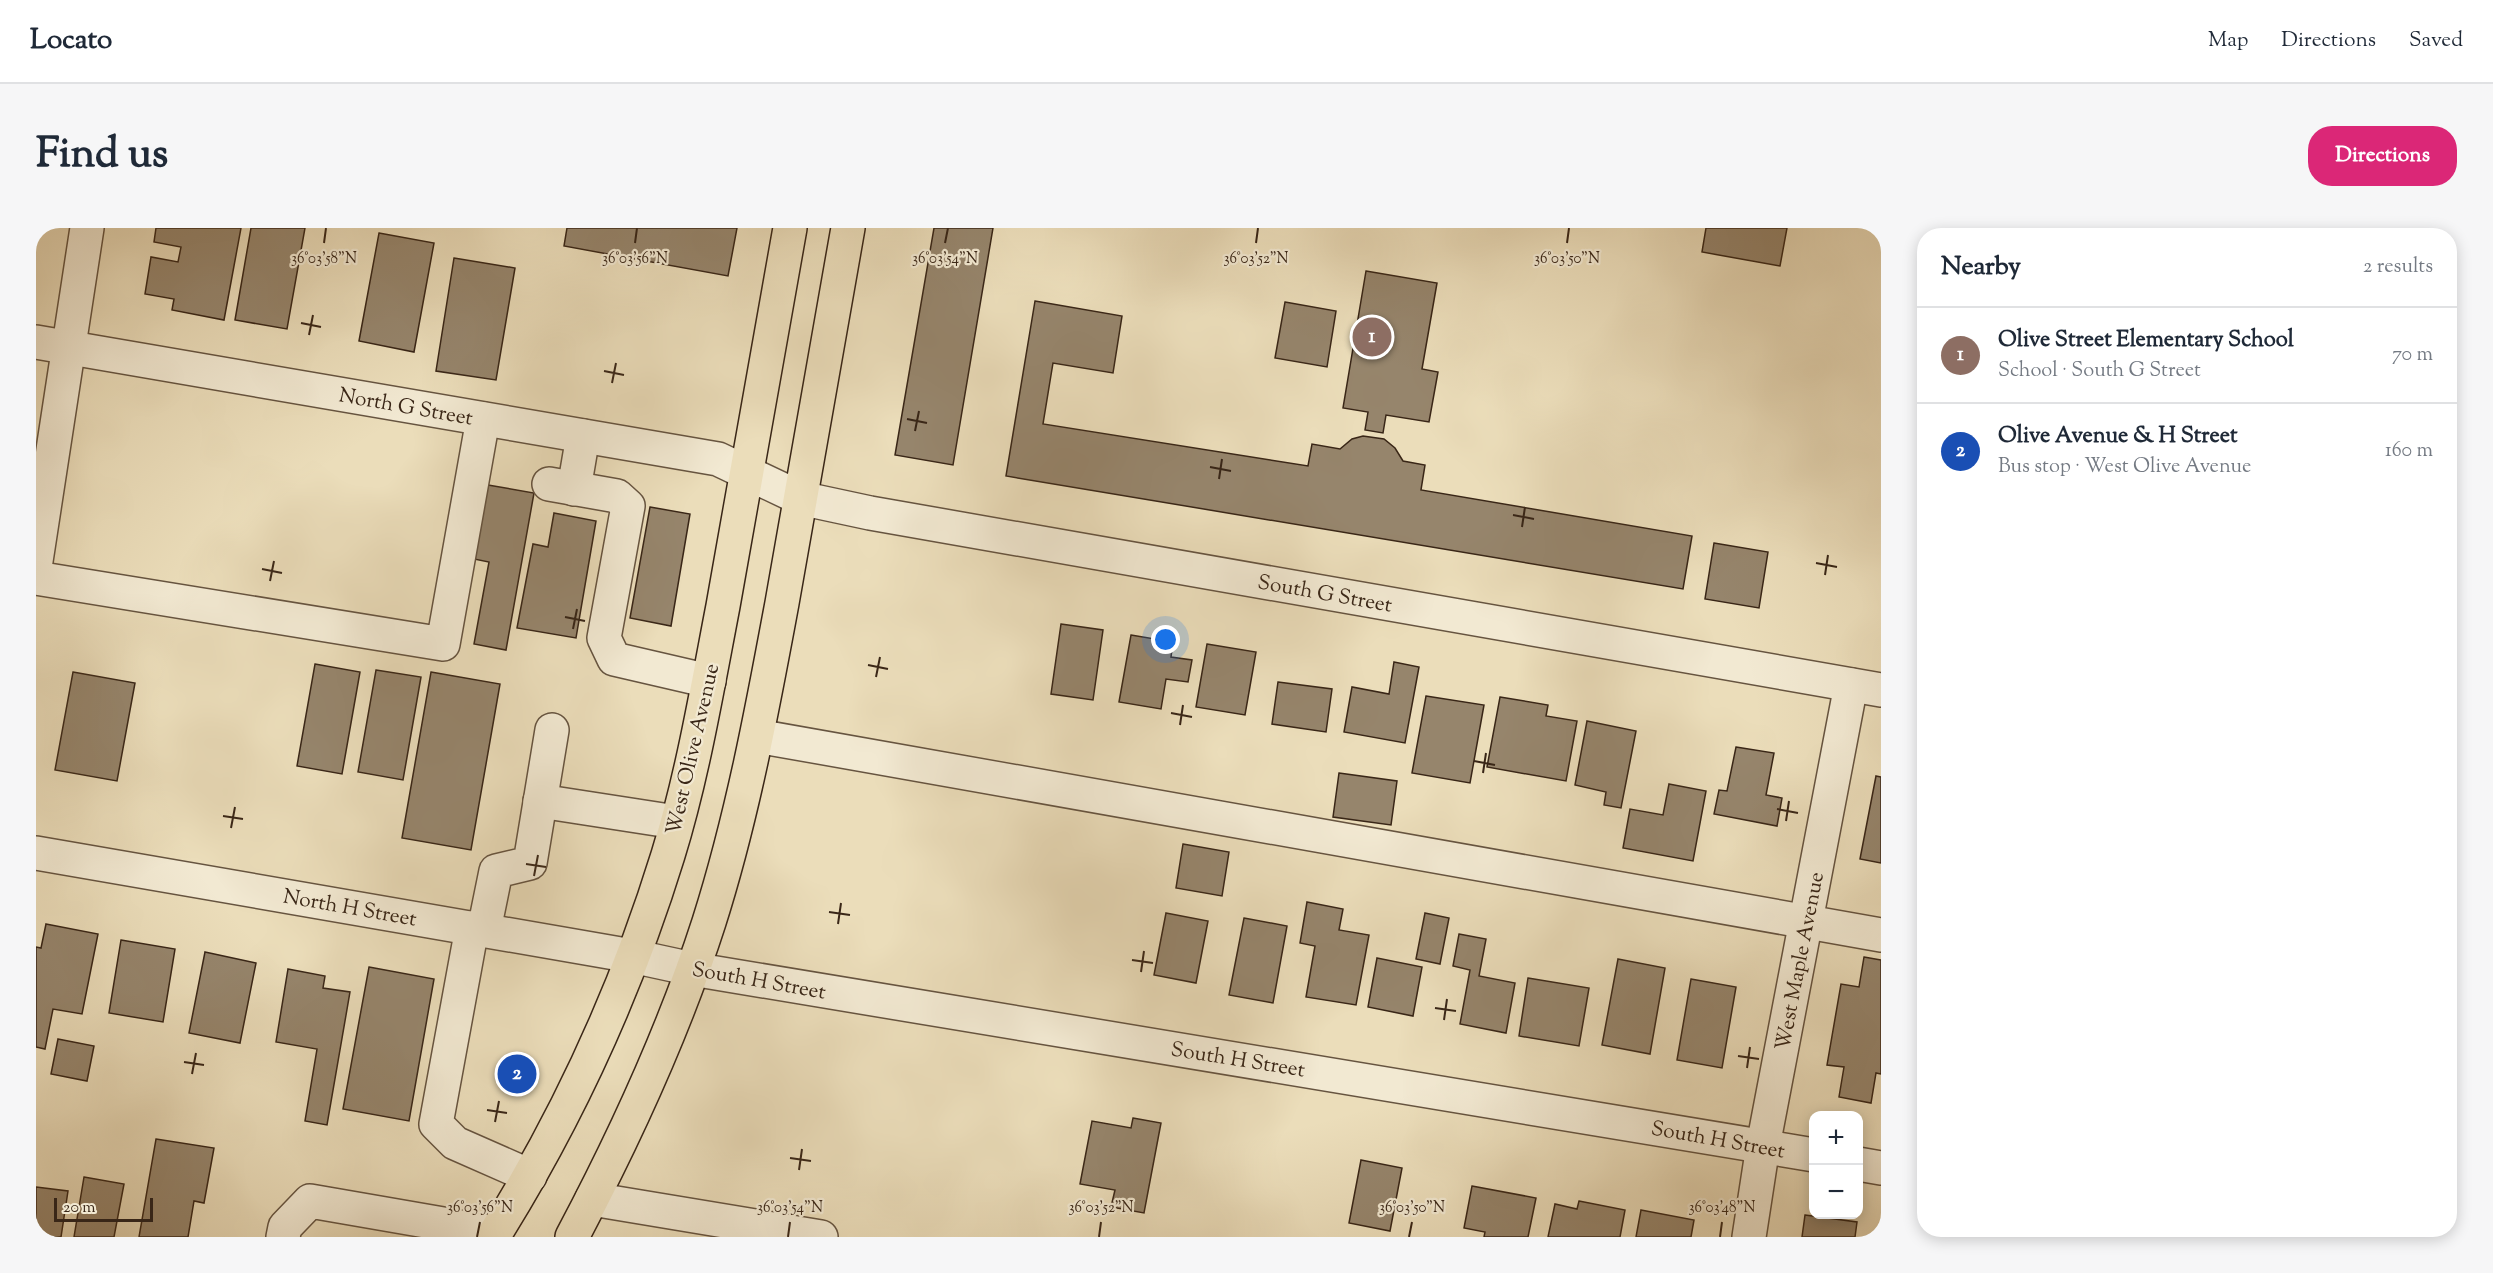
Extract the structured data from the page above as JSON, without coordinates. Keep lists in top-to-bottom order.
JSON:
{
  "streets": {
    "main road": ["West Olive Avenue"],
    "street": [
      "North G Street",
      "South G Street",
      "North H Street",
      "West Maple Avenue",
      "South H Street"
    ]
  },
  "crossings": [
    ["North G Street", "South G Street"],
    ["North G Street", "West Olive Avenue"],
    ["South G Street", "West Olive Avenue"],
    ["South G Street", "West Maple Avenue"],
    ["West Olive Avenue", "North H Street"],
    ["West Olive Avenue", "South H Street"],
    ["North H Street", "South H Street"],
    ["West Maple Avenue", "South H Street"]
  ],
  "scale_bar": "20 m",
  "page": {
    "header": "Locato",
    "nav": ["Map", "Directions", "Saved"],
    "title": "Find us",
    "buttons": "Directions",
    "heading": ["Nearby", "2 results"],
    "list": [
      {
        "mark": "1",
        "name": "Olive Street Elementary School",
        "note": "School · South G Street",
        "value": "70 m"
      },
      {
        "mark": "2",
        "name": "Olive Avenue & H Street",
        "note": "Bus stop · West Olive Avenue",
        "value": "160 m"
      }
    ],
    "pins": ["1", "2"],
    "map_buttons": ["+", "−"],
    "scale": "20 m"
  },
  "coordinates": [
    "36°03'58\"N",
    "36°03'56\"N",
    "36°03'54\"N",
    "36°03'52\"N",
    "36°03'50\"N",
    "36°03'48\"N"
  ]
}
